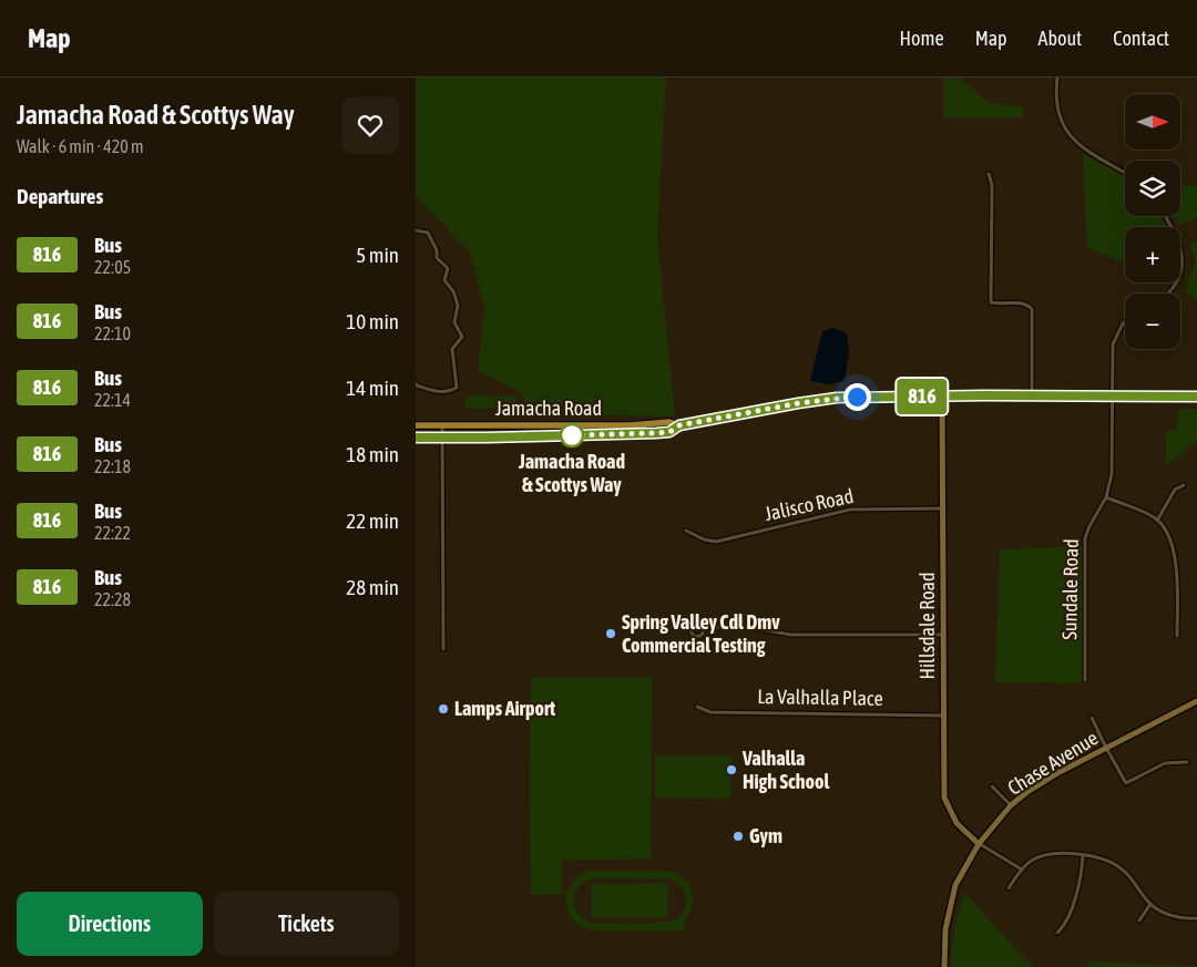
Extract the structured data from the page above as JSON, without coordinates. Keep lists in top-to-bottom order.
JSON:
{
  "streets": {
    "main road": ["Jamacha Road"],
    "street": [
      "Jalisco Road",
      "Sundale Road",
      "Hillsdale Road",
      "La Valhalla Place",
      "Chase Avenue"
    ]
  },
  "crossings": [
    ["Jamacha Road", "Sundale Road"],
    ["Jamacha Road", "Hillsdale Road"],
    ["Jalisco Road", "Hillsdale Road"],
    ["Hillsdale Road", "La Valhalla Place"],
    ["Hillsdale Road", "Chase Avenue"]
  ],
  "places": [
    "Jamacha Road & Scottys Way",
    "Spring Valley Cdl Dmv Commercial Testing",
    "Lamps Airport",
    "Valhalla High School",
    "Gym"
  ],
  "lines": ["bus line 816"],
  "north": "right",
  "page": {
    "header": "Map",
    "nav": [
      "Home",
      "Map",
      "About",
      "Contact"
    ],
    "heading": [
      ["Jamacha Road & Scottys Way", "Walk · 6 min · 420 m"],
      "Departures"
    ],
    "on_map": "816",
    "map_buttons": ["+", "−"],
    "list": [
      {
        "mark": "816",
        "name": "Bus",
        "note": "22:05",
        "value": "5 min"
      },
      {
        "mark": "816",
        "name": "Bus",
        "note": "22:10",
        "value": "10 min"
      },
      {
        "mark": "816",
        "name": "Bus",
        "note": "22:14",
        "value": "14 min"
      },
      {
        "mark": "816",
        "name": "Bus",
        "note": "22:18",
        "value": "18 min"
      },
      {
        "mark": "816",
        "name": "Bus",
        "note": "22:22",
        "value": "22 min"
      },
      {
        "mark": "816",
        "name": "Bus",
        "note": "22:28",
        "value": "28 min"
      }
    ],
    "buttons": ["Directions", "Tickets"]
  }
}
